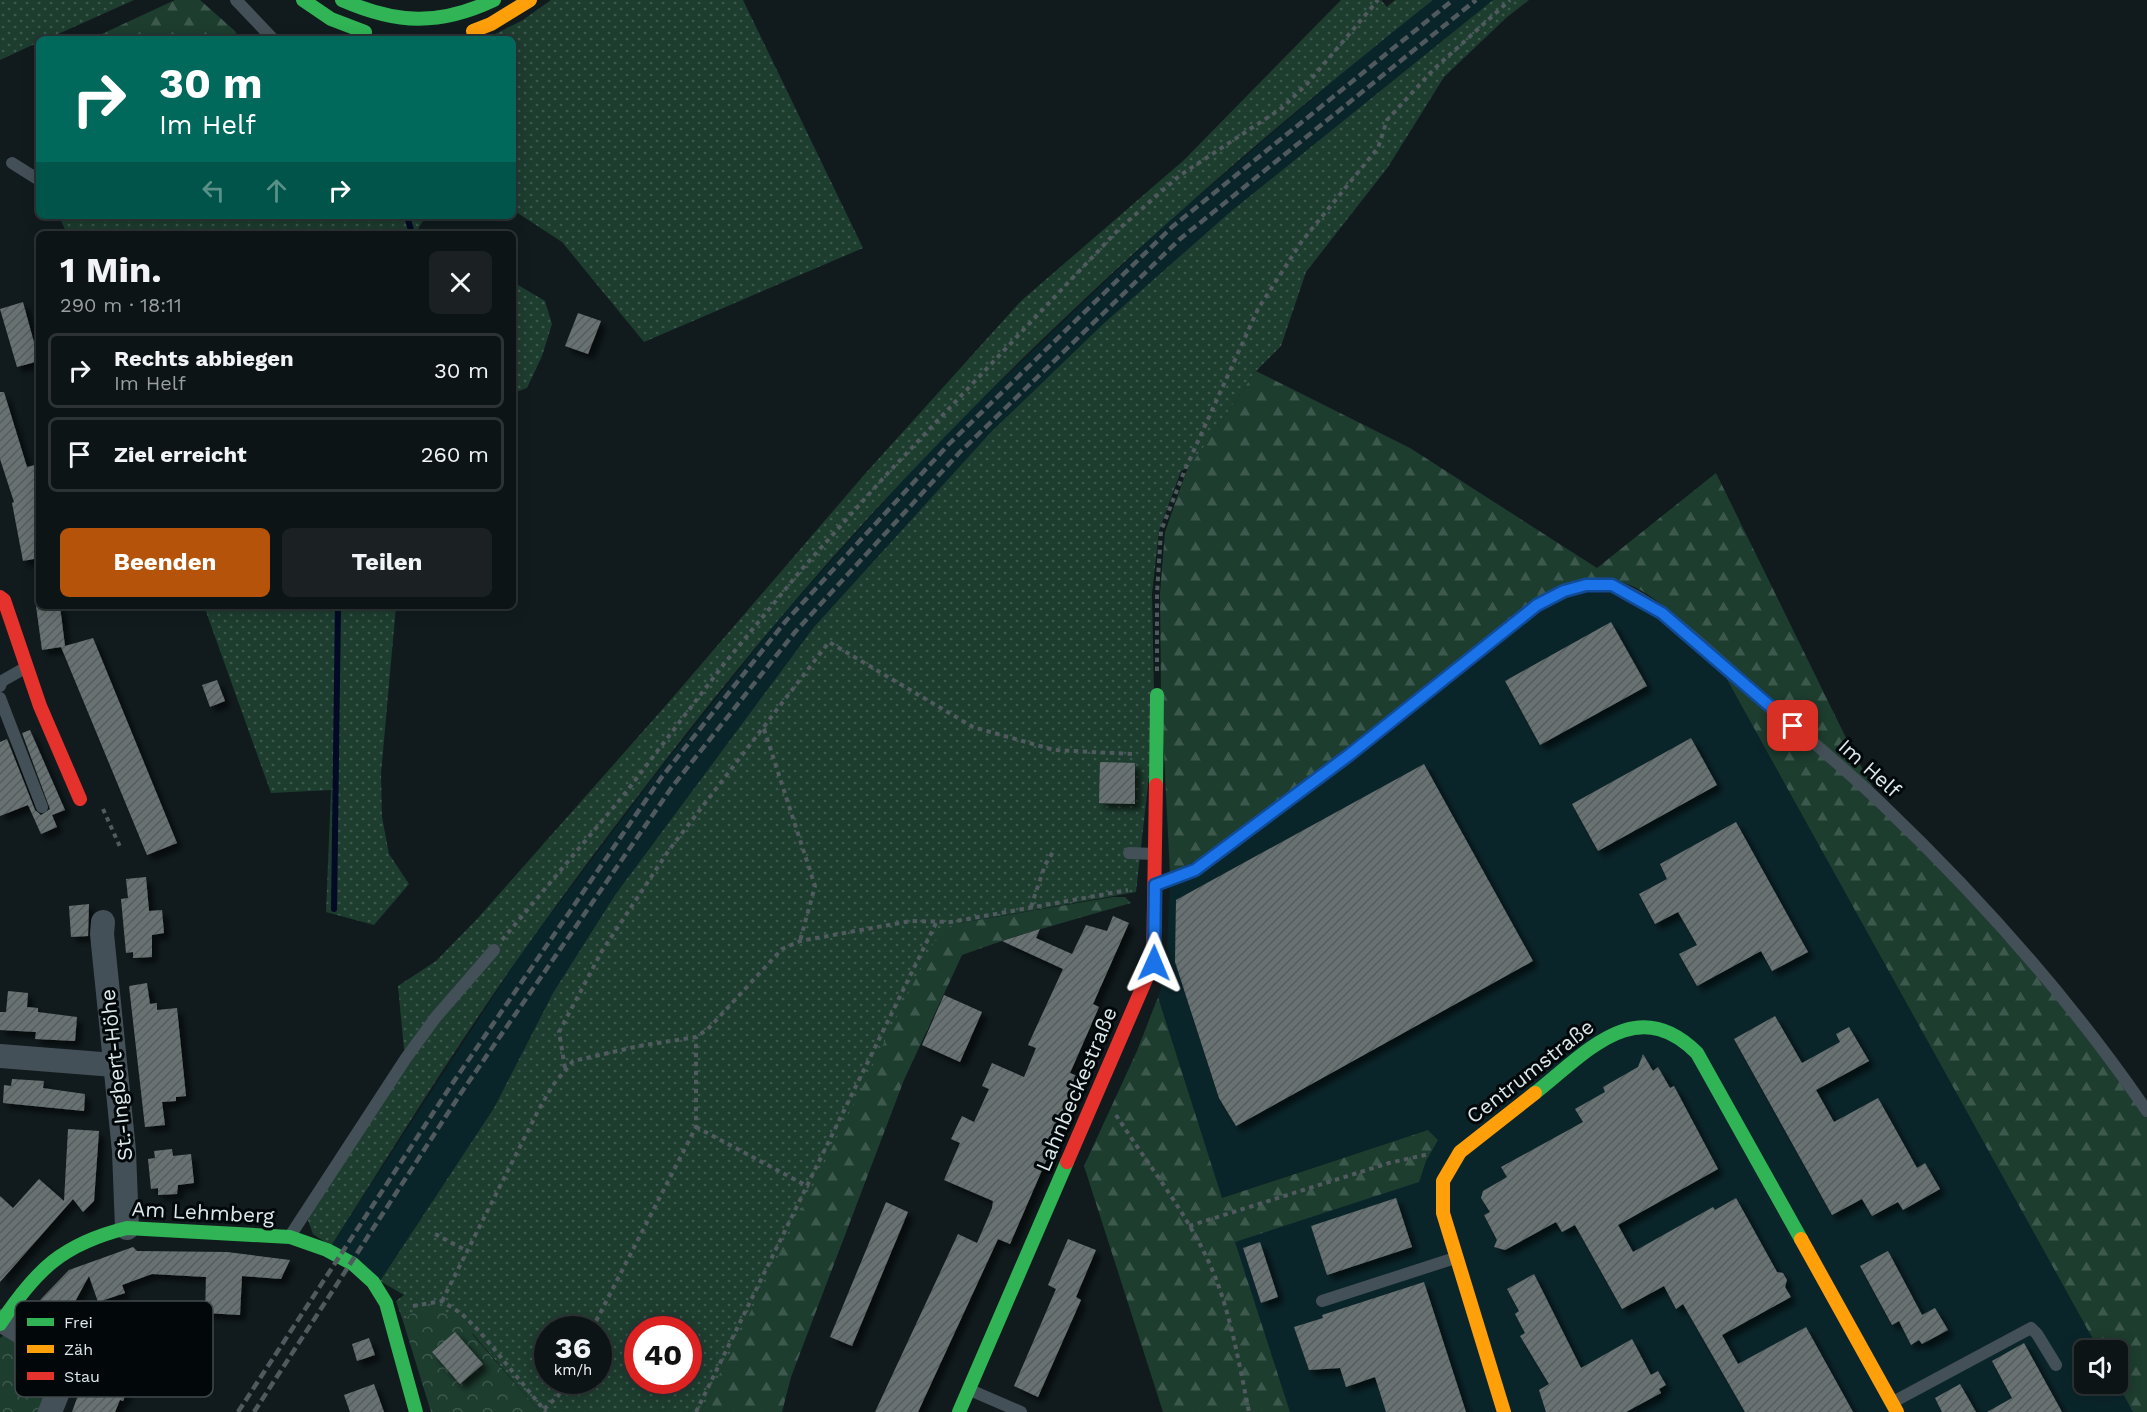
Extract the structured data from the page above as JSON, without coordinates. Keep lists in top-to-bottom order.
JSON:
{
  "streets": {
    "main road": ["Centrumstraße", "Lahnbeckestraße", "Am Lehmberg"],
    "street": ["St.-Ingbert-Höhe"],
    "lane": ["Im Helf"]
  },
  "crossings": [
    ["Im Helf", "Lahnbeckestraße"],
    ["St.-Ingbert-Höhe", "Am Lehmberg"]
  ],
  "legend": ["Frei", "Zäh", "Stau"],
  "page": {
    "turn": ["30 m", "Im Helf"],
    "heading": ["1 Min.", "290 m · 18:11"],
    "list": [
      {
        "name": "Rechts abbiegen",
        "note": "Im Helf",
        "value": "30 m"
      },
      {
        "name": "Ziel erreicht",
        "value": "260 m"
      }
    ],
    "buttons": ["Beenden", "Teilen"],
    "speed": "36 km/h",
    "limit": "40"
  }
}
